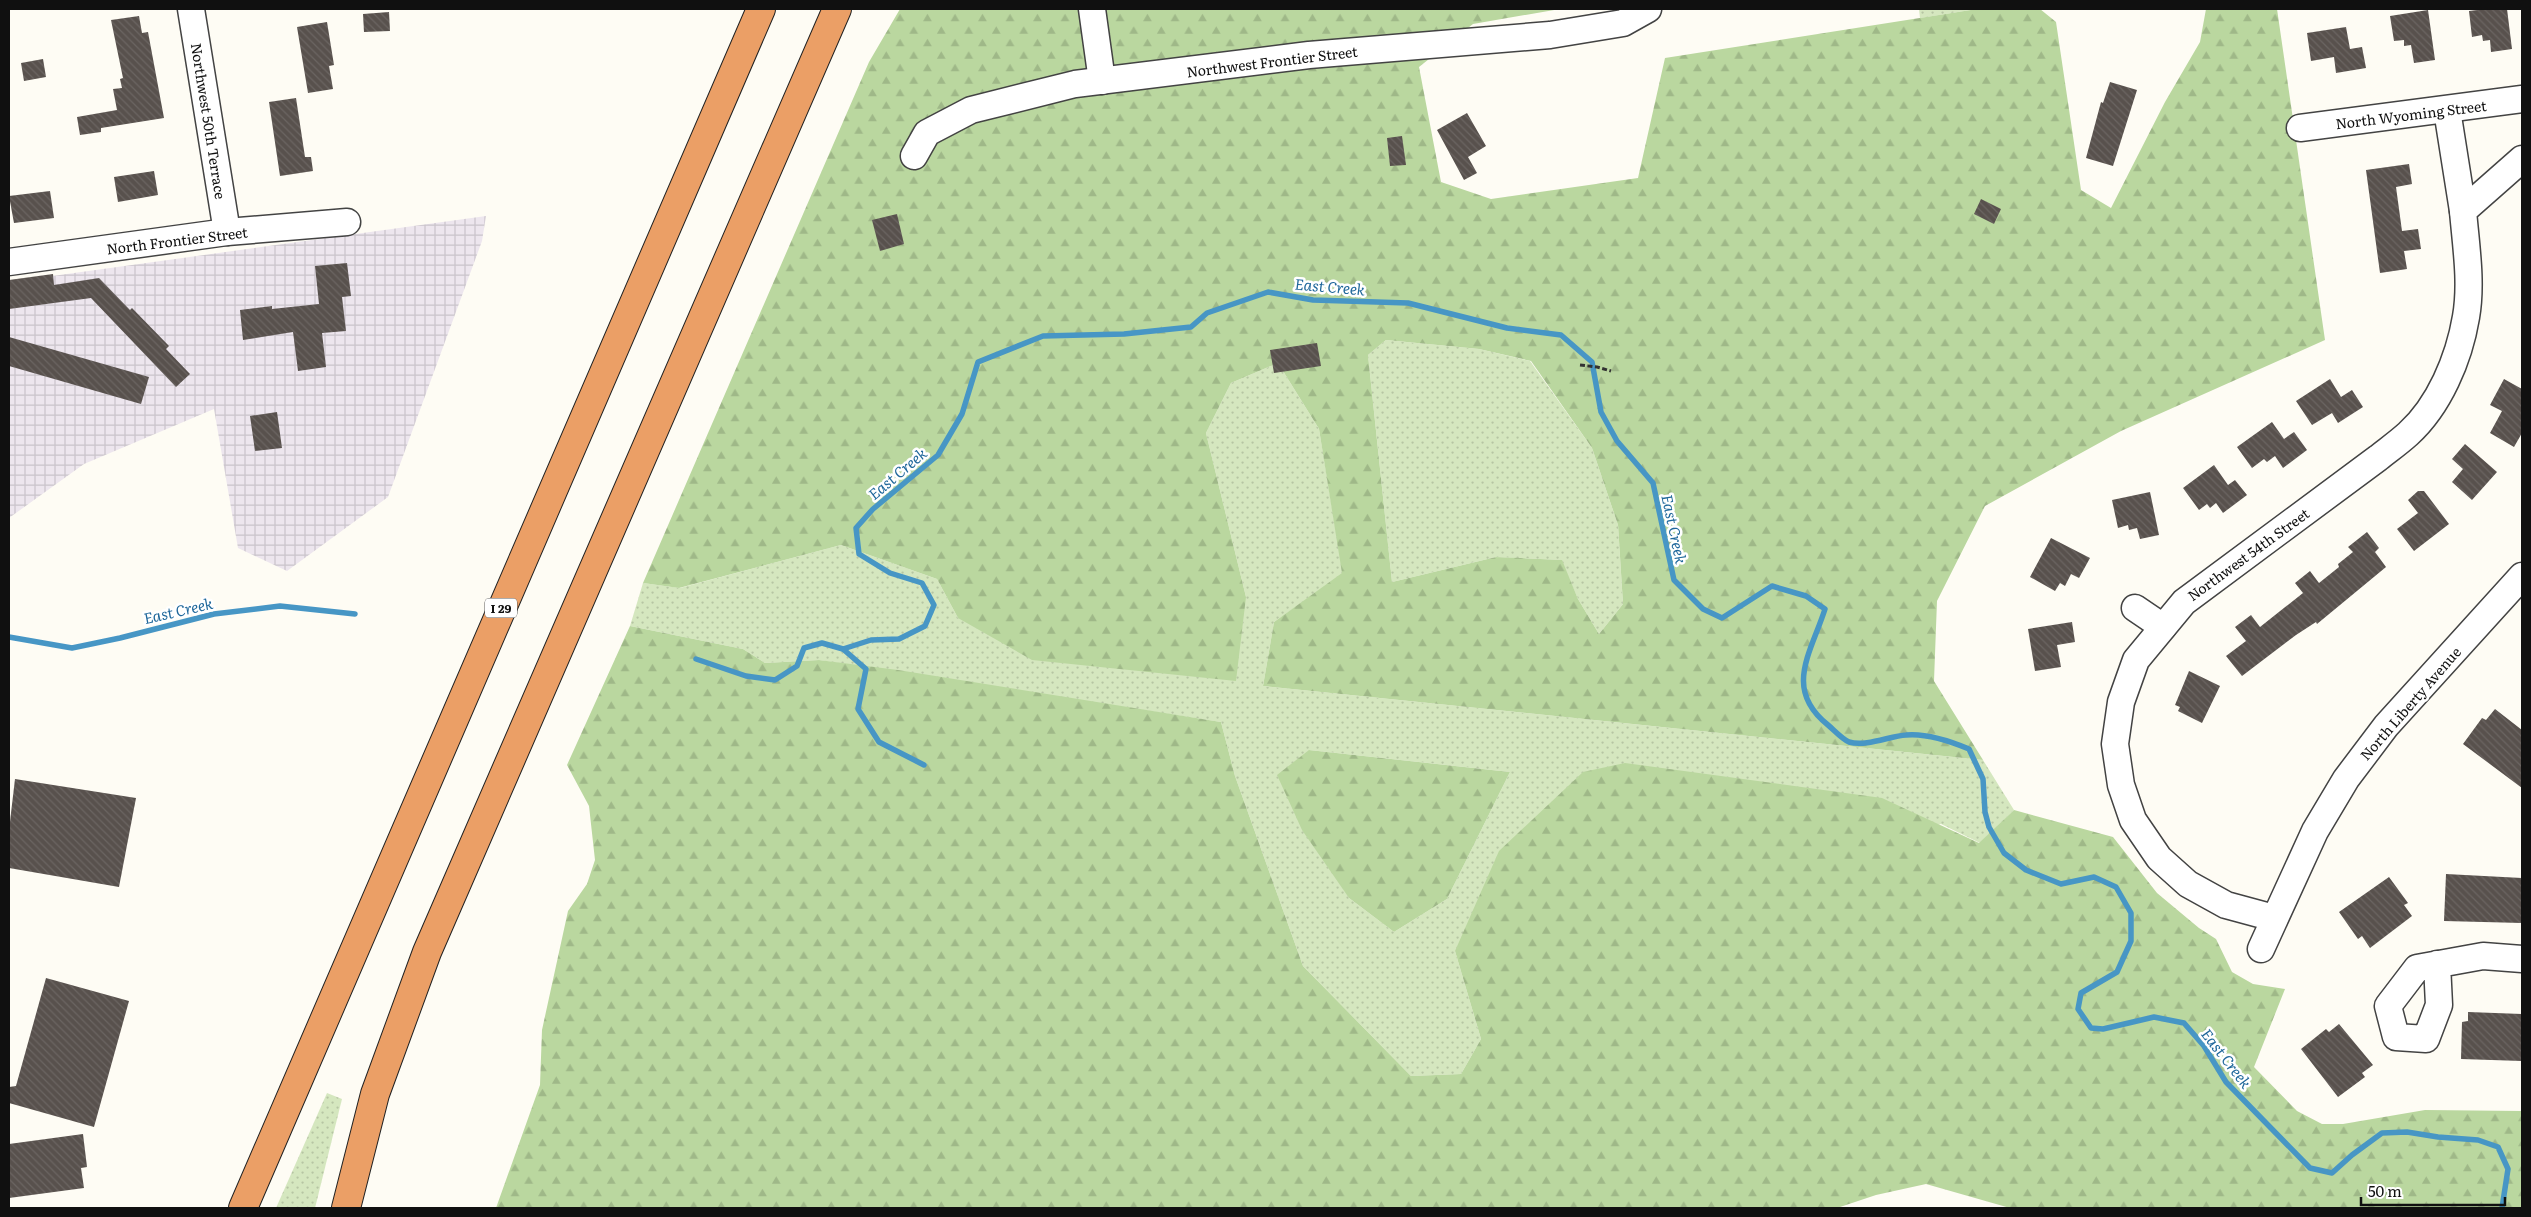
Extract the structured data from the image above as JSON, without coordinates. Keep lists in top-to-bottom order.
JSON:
{
  "streets": {
    "highway": ["I 29"],
    "street": [
      "Northwest Frontier Street",
      "North Wyoming Street",
      "Northwest 50th Terrace",
      "North Frontier Street",
      "Northwest 54th Street",
      "North Liberty Avenue"
    ]
  },
  "crossings": [
    ["North Wyoming Street", "Northwest 54th Street"],
    ["Northwest 50th Terrace", "North Frontier Street"],
    ["Northwest 54th Street", "North Liberty Avenue"]
  ],
  "water": ["East Creek"],
  "scale_bar": "50 m"
}
